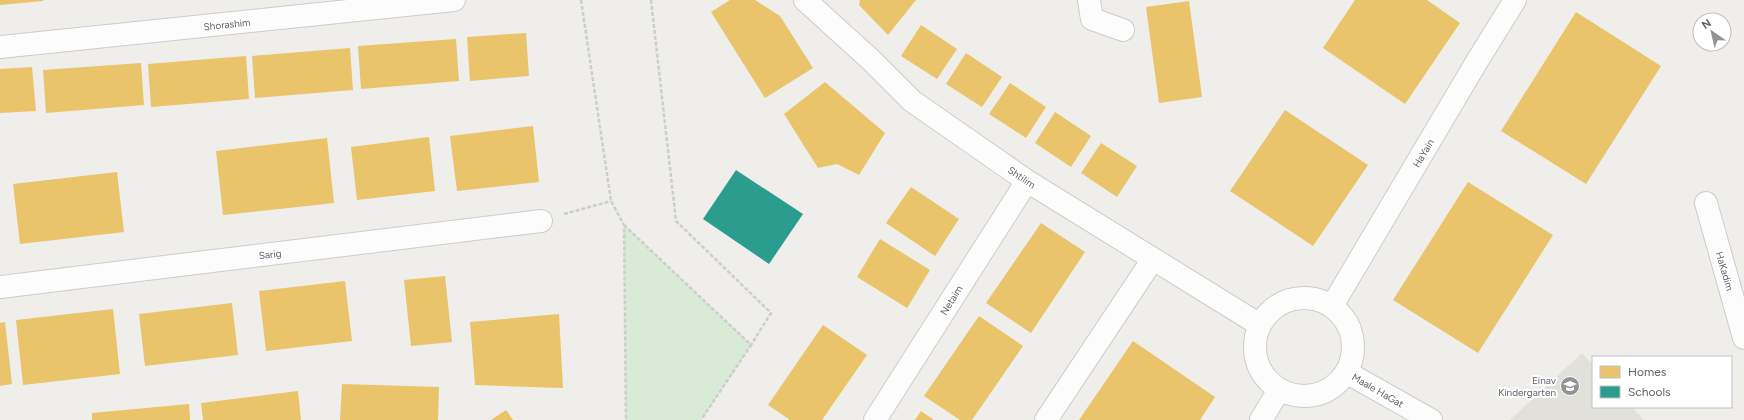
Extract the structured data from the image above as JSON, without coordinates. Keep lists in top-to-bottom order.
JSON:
{
  "streets": {
    "street": [
      "Shorashim",
      "HaYain",
      "Shtilim",
      "Sarig",
      "HaKadim",
      "Netaim",
      "Maale HaGat"
    ]
  },
  "crossings": [
    ["HaYain", "Shtilim"],
    ["HaYain", "Maale HaGat"],
    ["Shtilim", "Netaim"],
    ["Shtilim", "Maale HaGat"]
  ],
  "places": {
    "school or university": ["Einav Kindergarten"]
  },
  "legend": ["Homes", "Schools"],
  "north": "top left"
}
